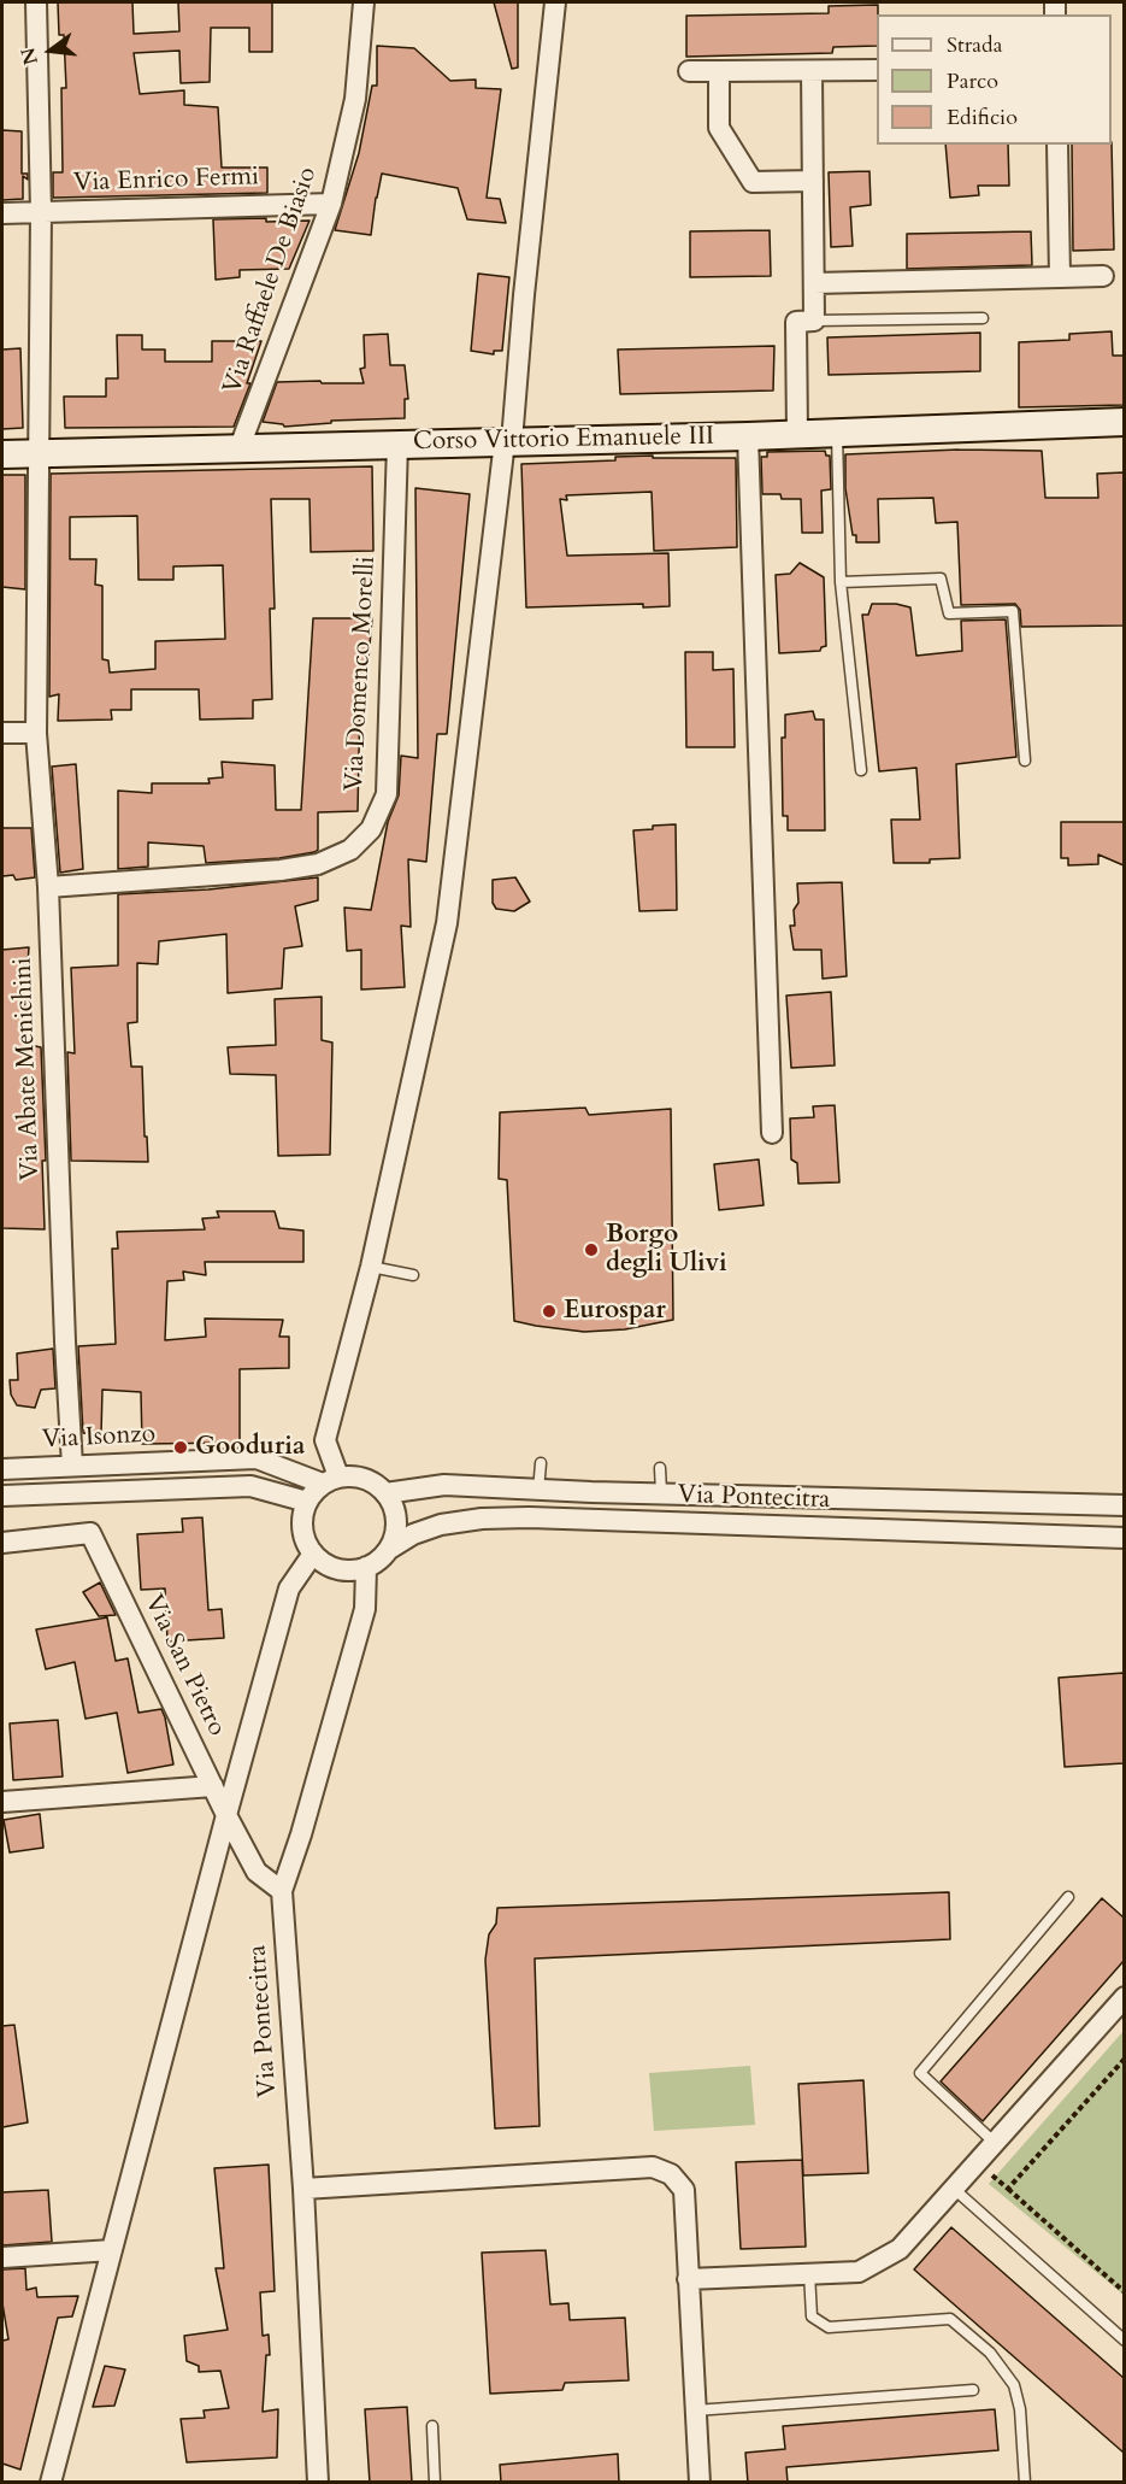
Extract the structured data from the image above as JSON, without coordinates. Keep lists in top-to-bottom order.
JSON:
{
  "streets": {
    "street": [
      "Via Enrico Fermi",
      "Via Raffaele De Biasio",
      "Corso Vittorio Emanuele III",
      "Via Domenco Morelli",
      "Via Abate Menichini",
      "Via Isonzo",
      "Via Pontecitra",
      "Via San Pietro"
    ]
  },
  "crossings": [
    ["Via Enrico Fermi", "Via Raffaele De Biasio"],
    ["Via Enrico Fermi", "Via Abate Menichini"],
    ["Via Raffaele De Biasio", "Corso Vittorio Emanuele III"],
    ["Corso Vittorio Emanuele III", "Via Domenco Morelli"],
    ["Corso Vittorio Emanuele III", "Via Abate Menichini"],
    ["Via Domenco Morelli", "Via Abate Menichini"],
    ["Via Abate Menichini", "Via Isonzo"],
    ["Via Isonzo", "Via Pontecitra"],
    ["Via Pontecitra", "Via San Pietro"]
  ],
  "places": ["Borgo degli Ulivi", "Eurospar", "Gooduria"],
  "legend": ["Strada", "Parco", "Edificio"],
  "north": "left"
}
